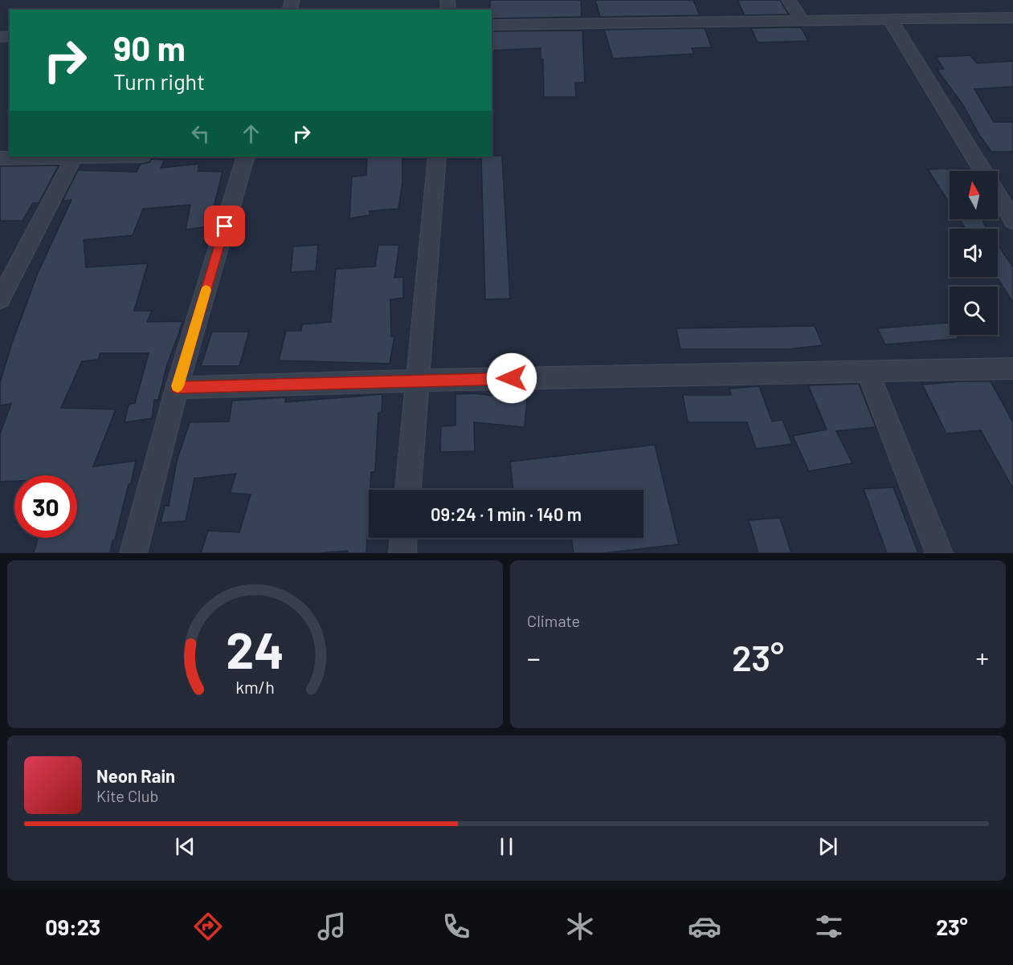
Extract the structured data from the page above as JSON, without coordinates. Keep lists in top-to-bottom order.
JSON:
{
  "north": "top",
  "page": {
    "turn": ["90 m", "Turn right"],
    "limit": "30",
    "trip": "09:24 · 1 min · 140 m",
    "tile": "Climate",
    "heat": ["−", "23°", "+"],
    "song": ["Neon Rain", "Kite Club"],
    "tabs": ["09:23", "23°"],
    "gauge": ["24", "km/h"]
  }
}
